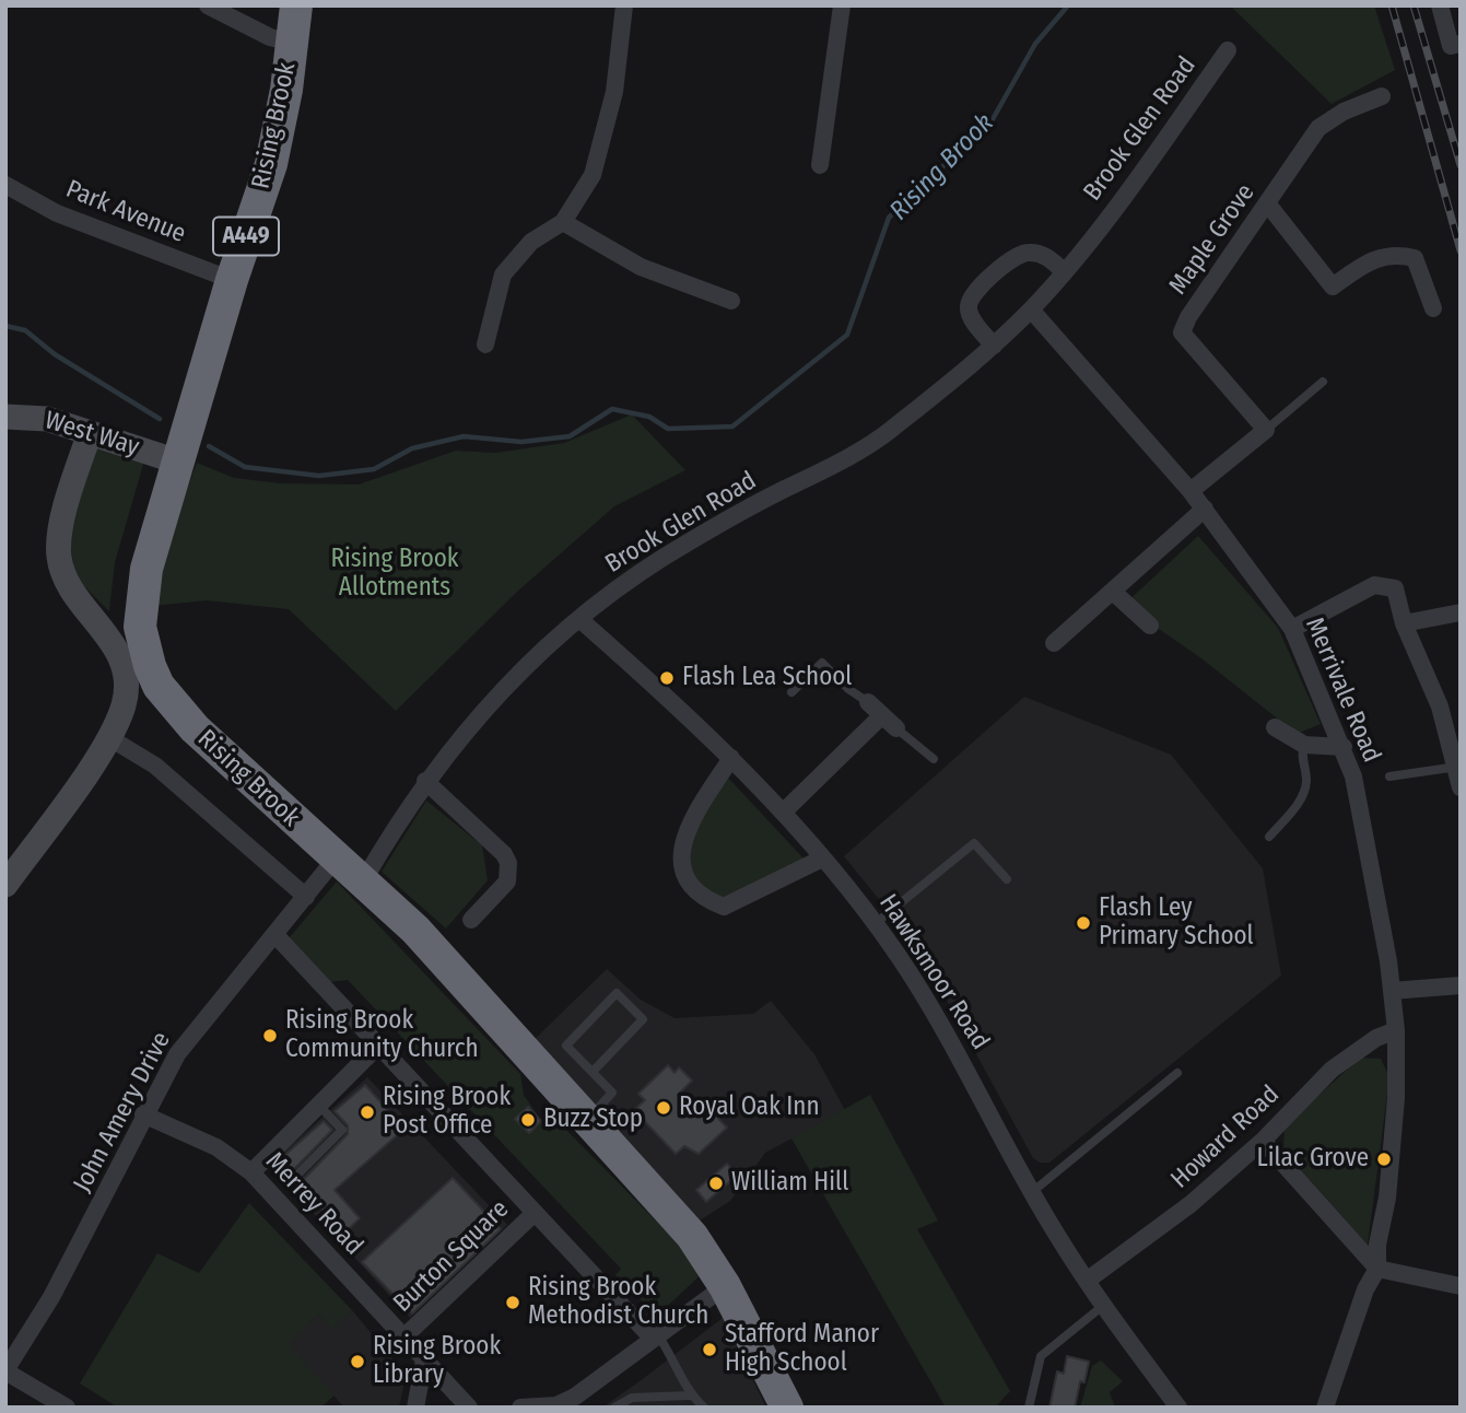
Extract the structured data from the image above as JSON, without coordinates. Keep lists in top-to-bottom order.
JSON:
{
  "streets": {
    "highway": ["Rising Brook", "A449"],
    "street": [
      "Brook Glen Road",
      "Park Avenue",
      "Maple Grove",
      "West Way",
      "Merrivale Road",
      "Hawksmoor Road",
      "John Amery Drive",
      "Howard Road",
      "Merrey Road",
      "Burton Square"
    ]
  },
  "crossings": [
    ["Rising Brook", "Brook Glen Road"],
    ["Rising Brook", "Park Avenue"],
    ["Rising Brook", "West Way"],
    ["Rising Brook", "John Amery Drive"],
    ["Brook Glen Road", "Merrivale Road"],
    ["Brook Glen Road", "Hawksmoor Road"],
    ["Merrivale Road", "Howard Road"],
    ["Hawksmoor Road", "Howard Road"],
    ["John Amery Drive", "Merrey Road"],
    ["John Amery Drive", "Burton Square"],
    ["Merrey Road", "Burton Square"]
  ],
  "water": ["Rising Brook"],
  "parks": ["Rising Brook Allotments"],
  "places": [
    "Flash Lea School",
    "Flash Ley Primary School",
    "Rising Brook Community Church",
    "Royal Oak Inn",
    "Rising Brook Post Office",
    "Buzz Stop",
    "Lilac Grove",
    "William Hill",
    "Rising Brook Methodist Church",
    "Stafford Manor High School",
    "Rising Brook Library"
  ]
}
